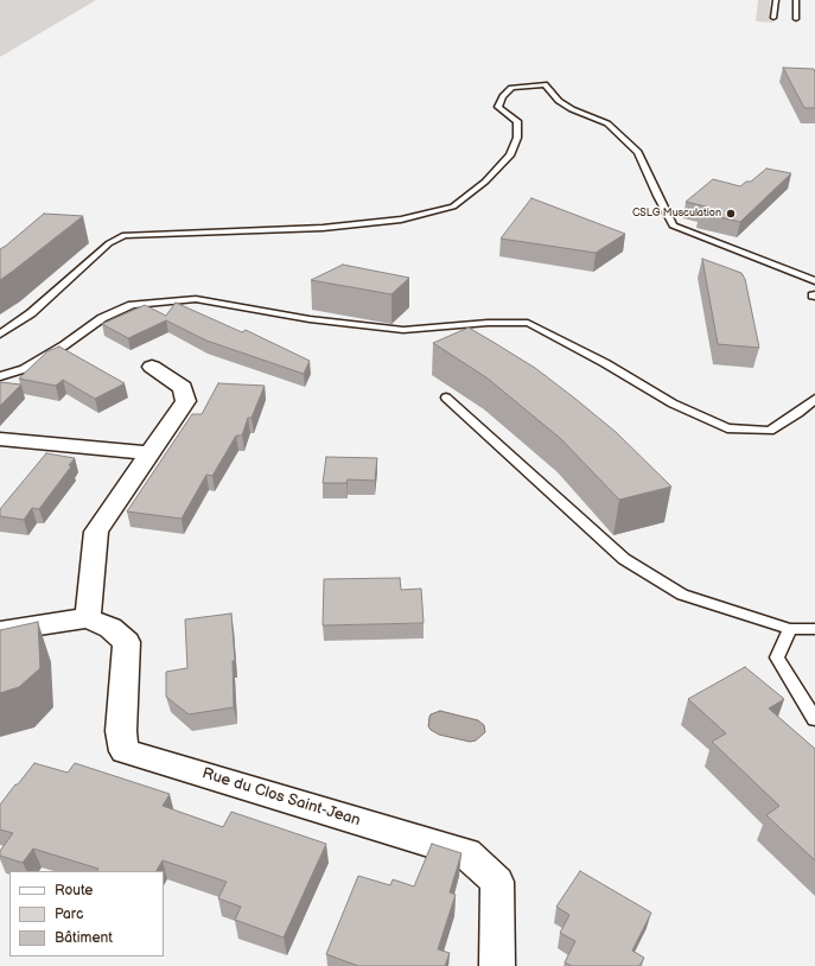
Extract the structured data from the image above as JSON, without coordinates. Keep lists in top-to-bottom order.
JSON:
{
  "streets": {
    "street": ["Rue du Clos Saint-Jean"]
  },
  "places": ["CSLG Musculation"],
  "legend": ["Route", "Parc", "Bâtiment"]
}
